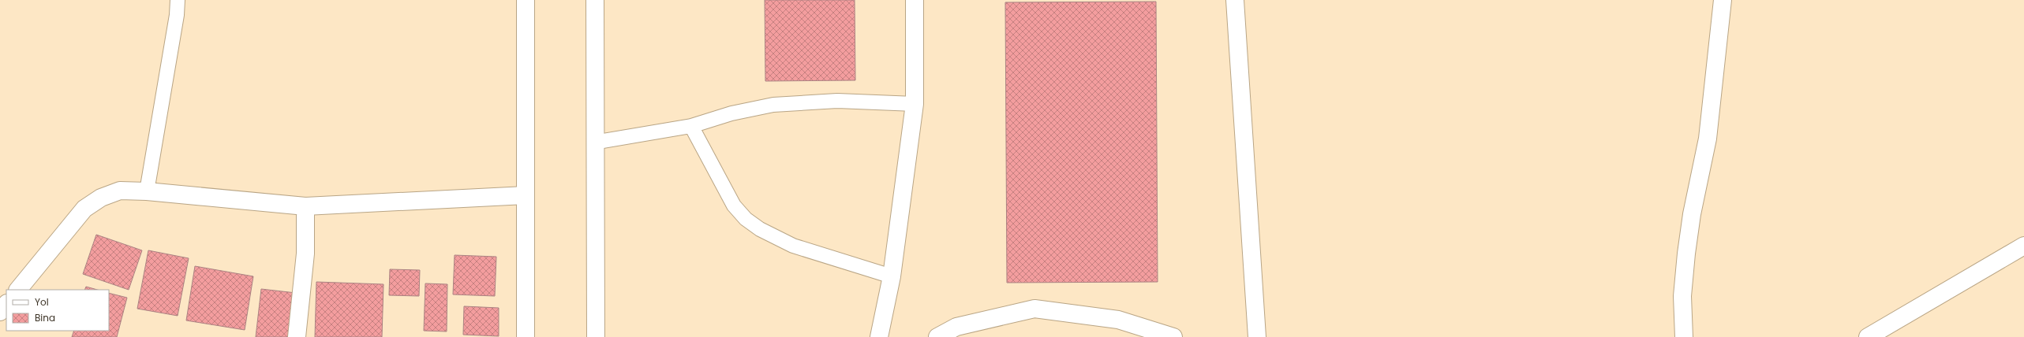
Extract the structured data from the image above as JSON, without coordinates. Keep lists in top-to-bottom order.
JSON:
{
  "legend": ["Yol", "Bina"]
}
